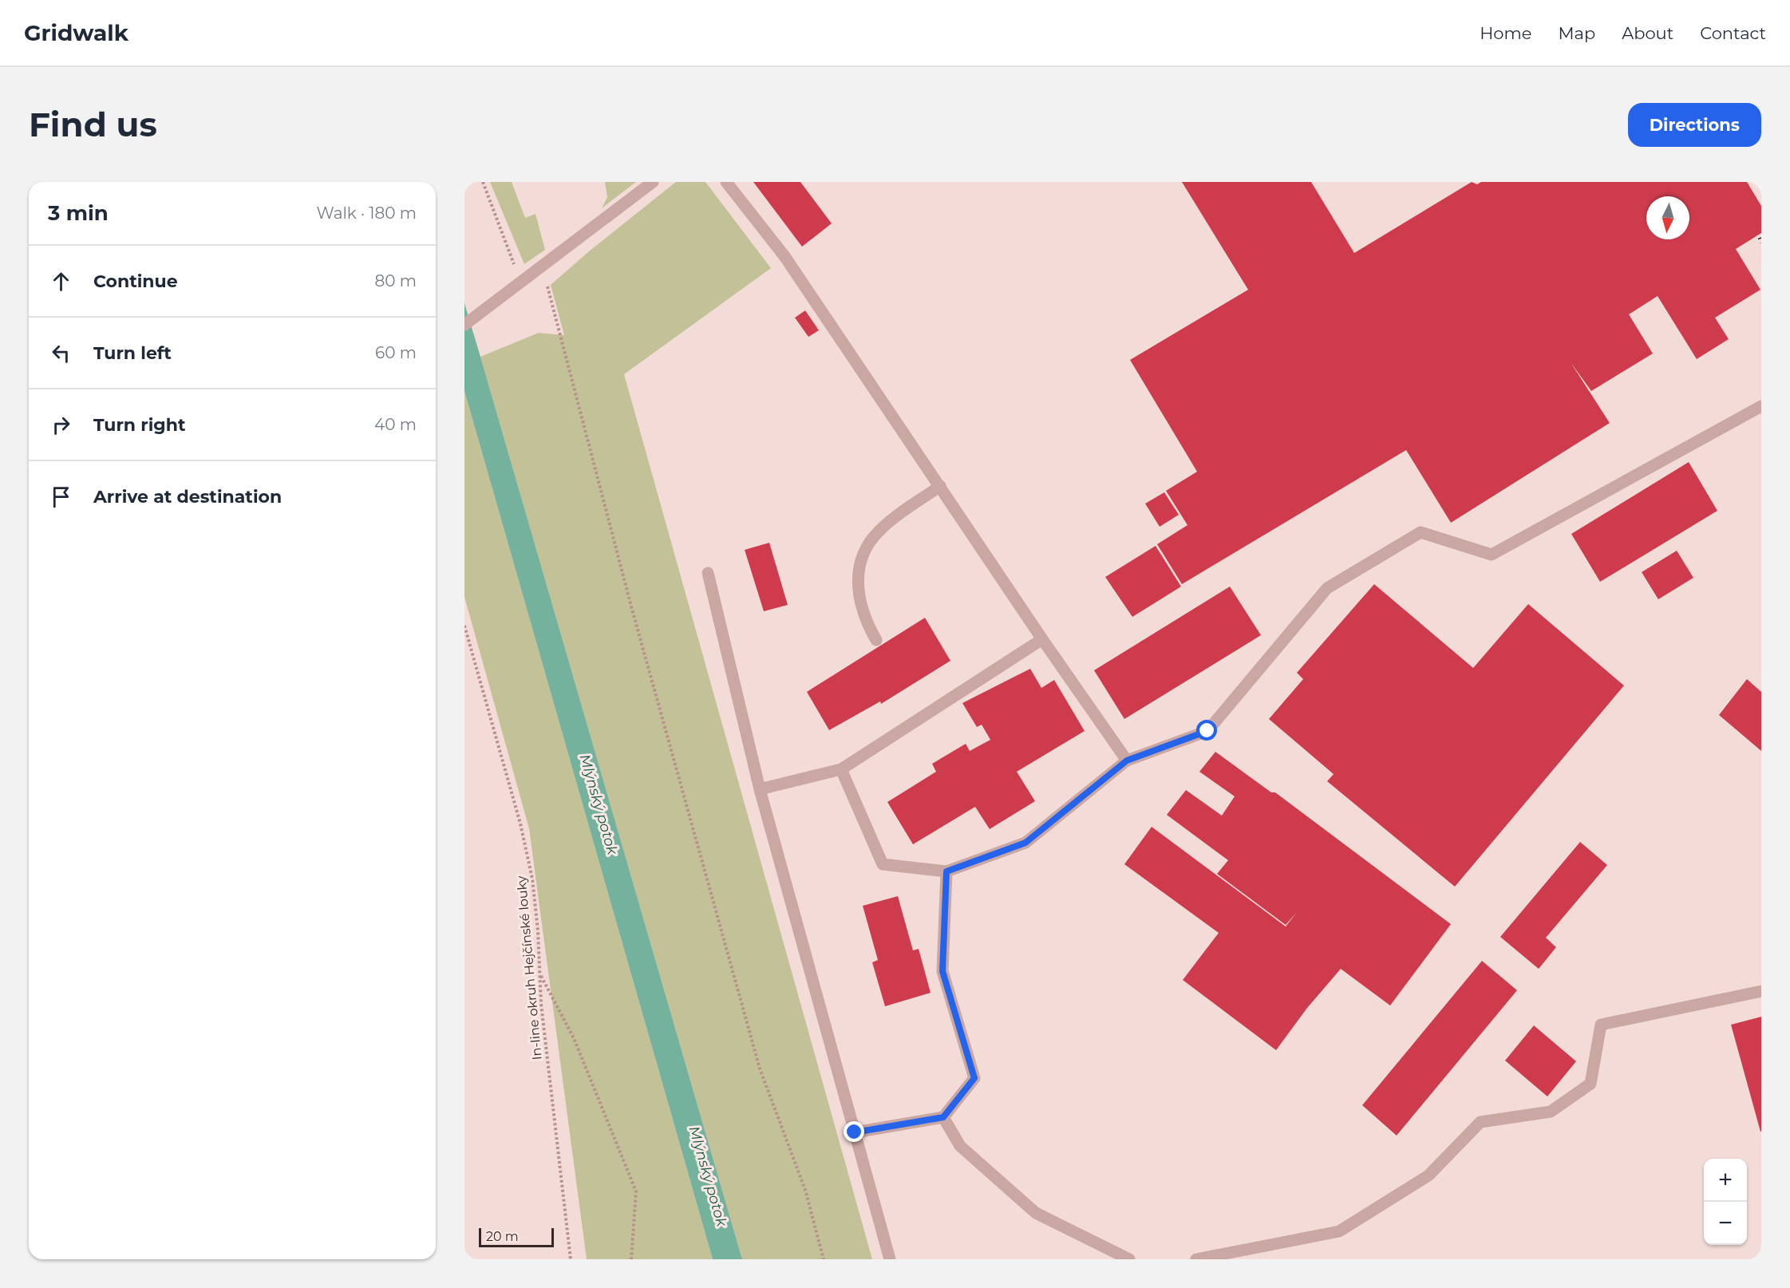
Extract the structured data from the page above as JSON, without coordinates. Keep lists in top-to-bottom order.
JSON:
{
  "streets": {
    "path": ["In-line okruh Hejčínské louky"]
  },
  "water": ["Mlýnský potok"],
  "scale_bar": "20 m",
  "north": "bottom",
  "page": {
    "header": "Gridwalk",
    "nav": [
      "Home",
      "Map",
      "About",
      "Contact"
    ],
    "buttons": "Directions",
    "title": "Find us",
    "heading": ["3 min", "Walk · 180 m"],
    "list": [
      ["Continue", "80 m"],
      ["Turn left", "60 m"],
      ["Turn right", "40 m"],
      "Arrive at destination"
    ],
    "map_buttons": ["+", "−"],
    "scale": "20 m"
  }
}
